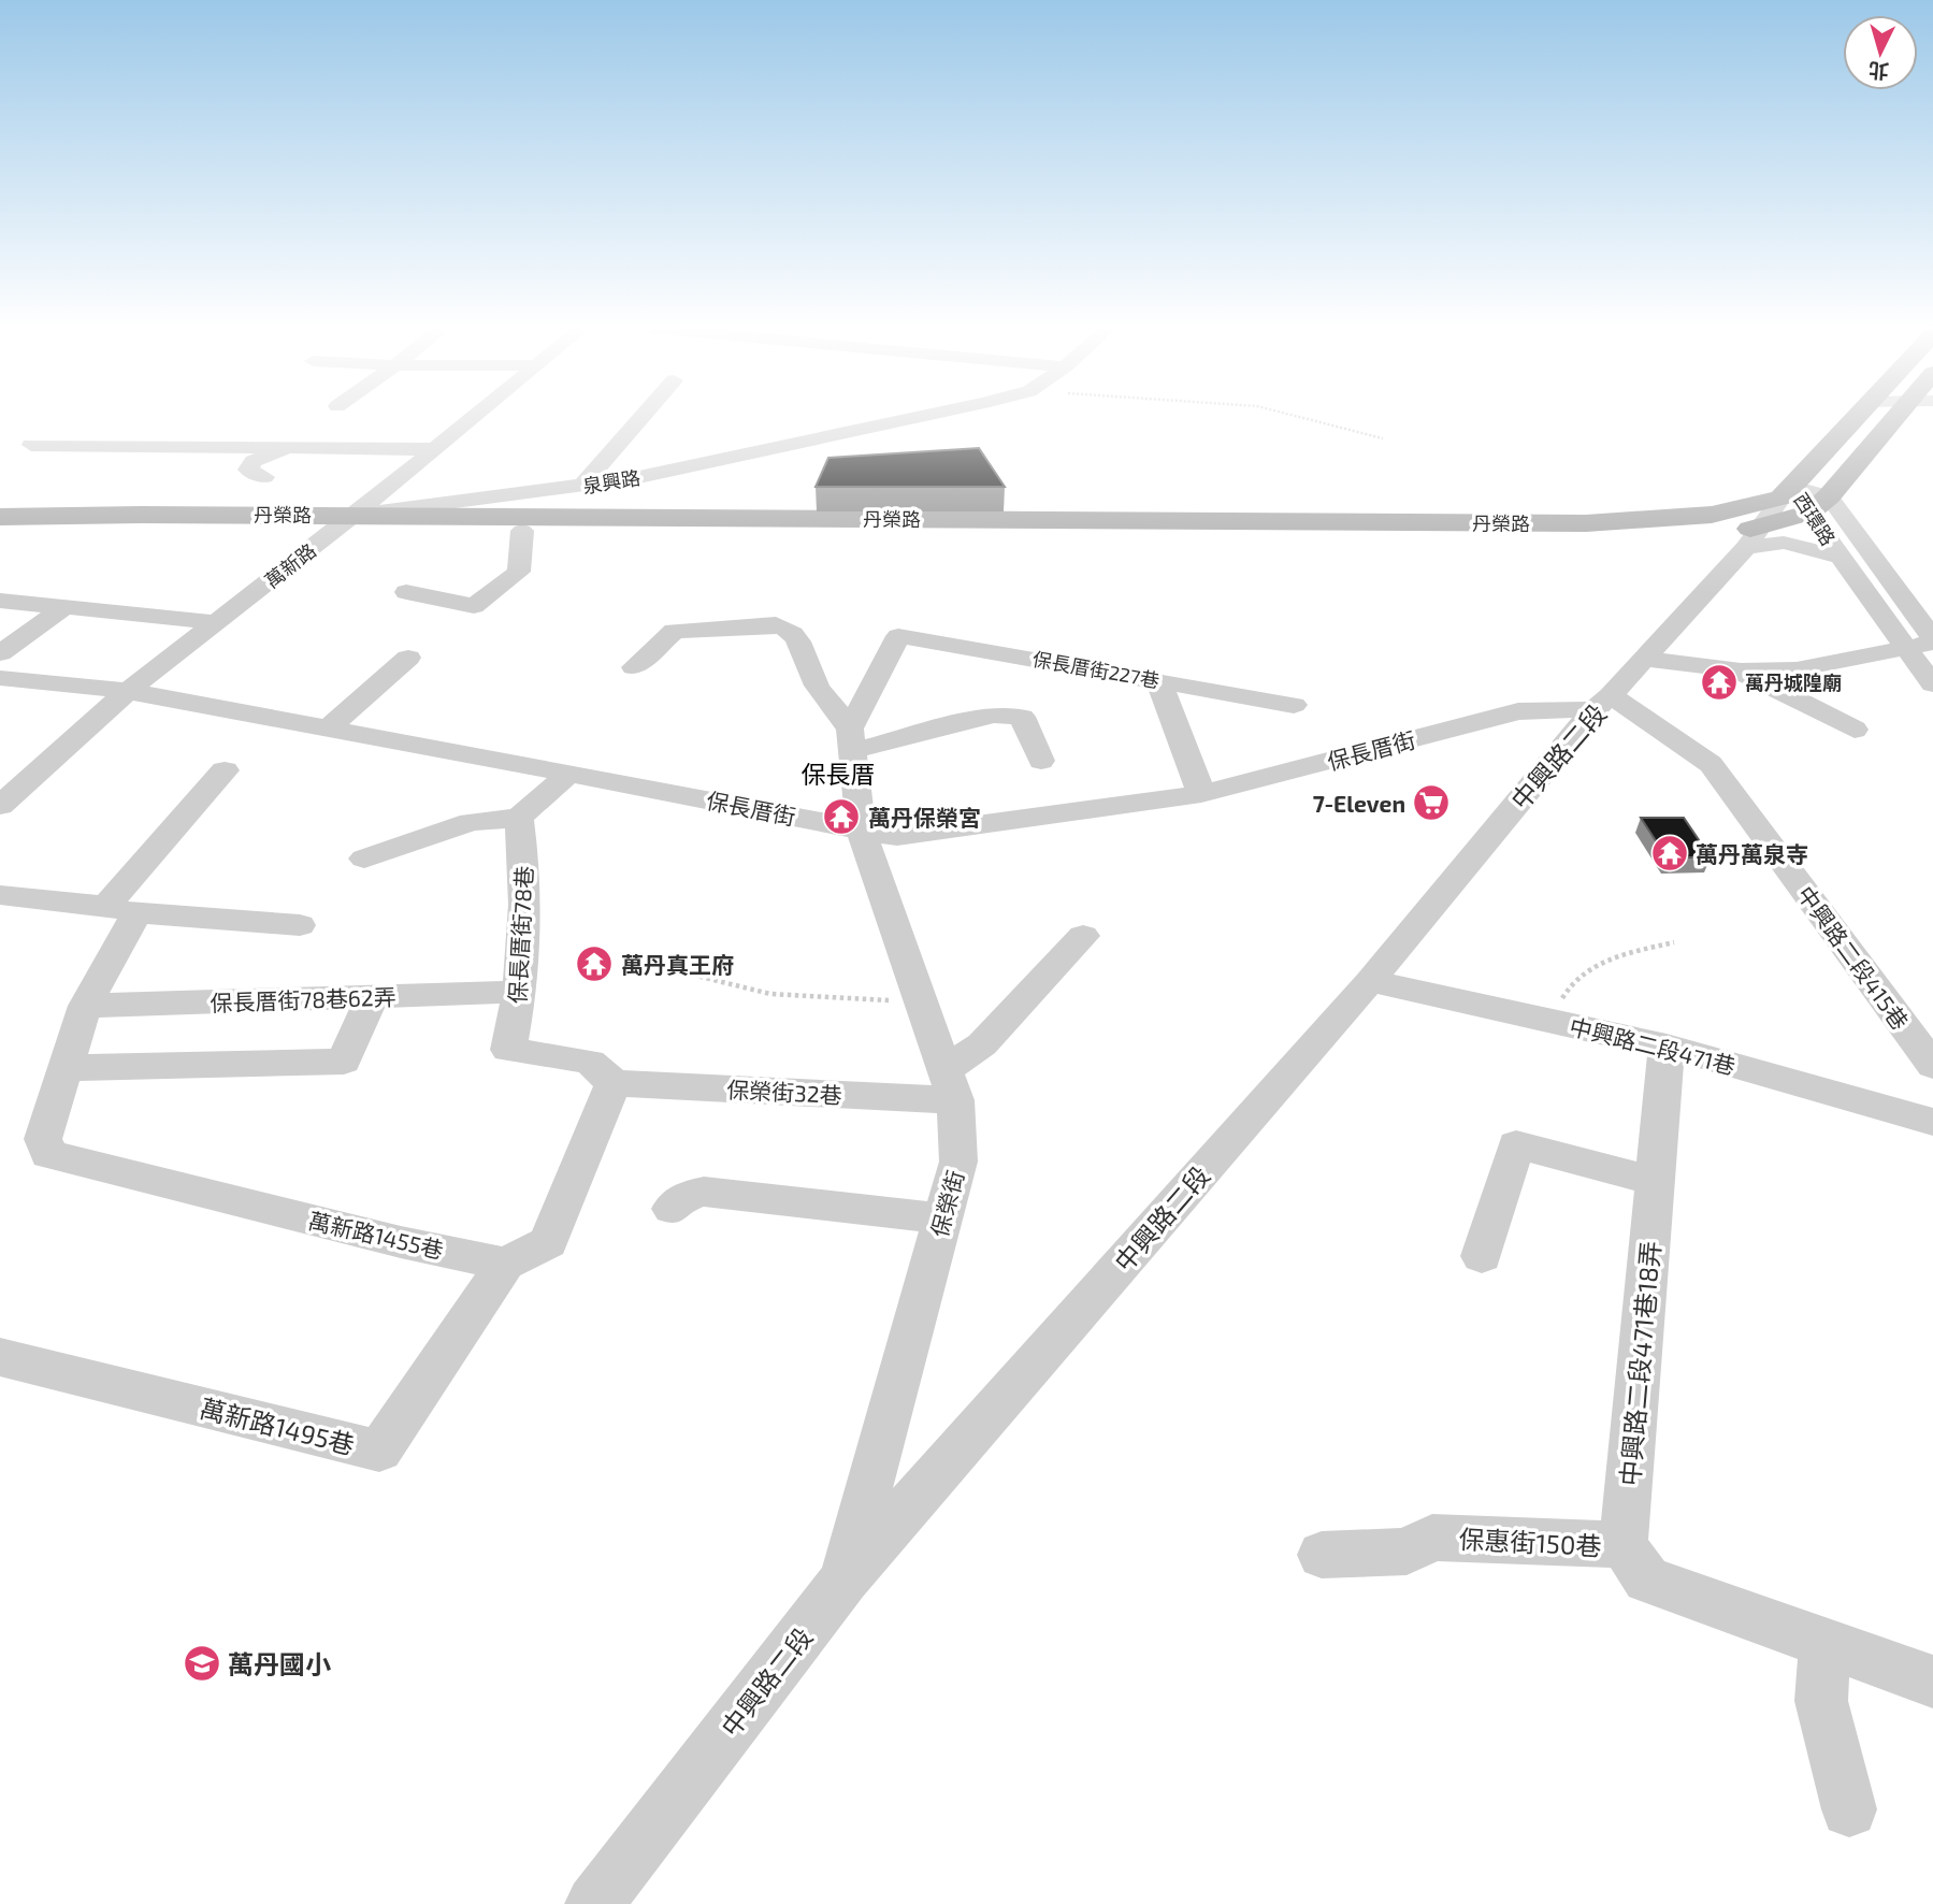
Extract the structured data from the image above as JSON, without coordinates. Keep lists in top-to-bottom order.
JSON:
{
  "streets": {
    "main road": ["丹榮路", "中興路二段"],
    "street": [
      "泉興路",
      "西環路",
      "萬新路",
      "保長厝街227巷",
      "保長厝街",
      "保長厝街78巷",
      "中興路二段415巷",
      "保長厝街78巷62弄",
      "中興路二段471巷",
      "保榮街32巷",
      "保榮街",
      "萬新路1455巷",
      "中興路二段471巷18弄",
      "萬新路1495巷",
      "保惠街150巷"
    ]
  },
  "crossings": [
    ["泉興路", "丹榮路"],
    ["泉興路", "萬新路"],
    ["丹榮路", "西環路"],
    ["丹榮路", "萬新路"],
    ["丹榮路", "中興路二段"],
    ["西環路", "中興路二段"],
    ["萬新路", "保長厝街"],
    ["保長厝街227巷", "保榮街"],
    ["保長厝街", "中興路二段"],
    ["保長厝街", "中興路二段415巷"],
    ["保長厝街", "保榮街"],
    ["中興路二段", "中興路二段415巷"],
    ["中興路二段", "中興路二段471巷"],
    ["中興路二段", "保榮街"],
    ["保長厝街78巷", "保長厝街78巷62弄"],
    ["保長厝街78巷", "保榮街32巷"],
    ["中興路二段471巷", "中興路二段471巷18弄"],
    ["保榮街32巷", "保榮街"],
    ["萬新路1455巷", "萬新路1495巷"],
    ["中興路二段471巷18弄", "保惠街150巷"]
  ],
  "districts": ["保長厝"],
  "places": {
    "temple": [
      "萬丹城隍廟",
      "萬丹保榮宮",
      "萬丹萬泉寺",
      "萬丹真王府"
    ],
    "supermarket": ["7-Eleven"],
    "school or university": ["萬丹國小"]
  },
  "north": "bottom"
}
